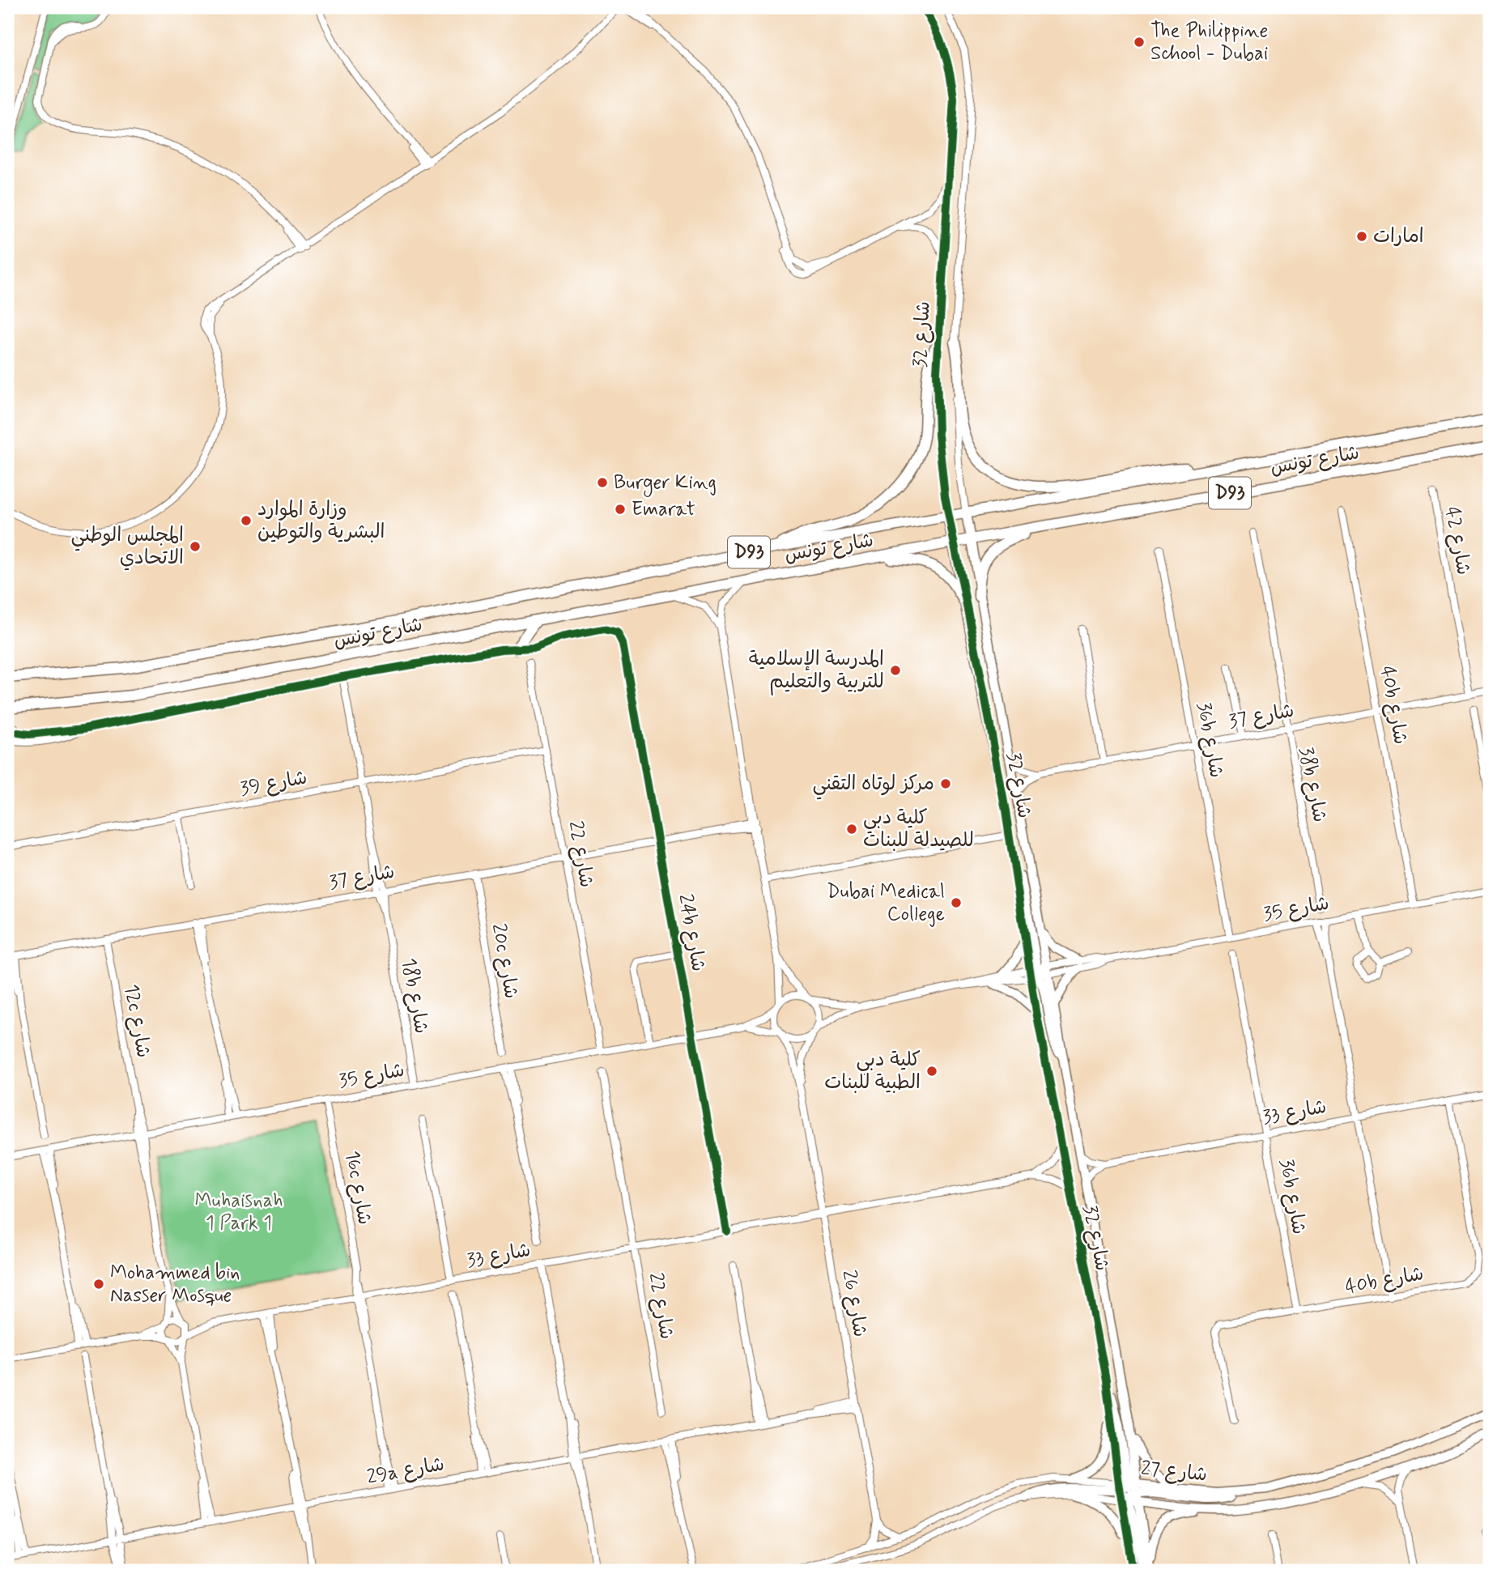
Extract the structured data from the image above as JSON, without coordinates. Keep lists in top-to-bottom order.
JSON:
{
  "streets": {
    "main road": ["شارع تونس", "D93"],
    "street": [
      "شارع 32",
      "شارع 42",
      "40b شارع",
      "شارع 37",
      "36b شارع",
      "شارع 39",
      "38b شارع",
      "شارع 22",
      "شارع 35",
      "24b شارع",
      "20c شارع",
      "18b شارع",
      "12c شارع",
      "شارع 33",
      "16c شارع",
      "شارع 26",
      "29a شارع",
      "شارع 27"
    ]
  },
  "crossings": [
    ["شارع 32", "شارع تونس"],
    ["شارع 32", "شارع 37"],
    ["شارع 32", "شارع 35"],
    ["شارع 32", "شارع 33"],
    ["شارع 32", "شارع 27"],
    ["شارع 42", "شارع 37"],
    ["40b شارع", "شارع 37"],
    ["40b شارع", "36b شارع"],
    ["40b شارع", "شارع 35"],
    ["40b شارع", "شارع 33"],
    ["شارع 37", "36b شارع"],
    ["شارع 37", "38b شارع"],
    ["شارع 37", "شارع 22"],
    ["شارع 37", "24b شارع"],
    ["شارع 37", "20c شارع"],
    ["شارع 37", "18b شارع"],
    ["شارع 37", "12c شارع"],
    ["36b شارع", "شارع 35"],
    ["36b شارع", "شارع 33"],
    ["شارع 39", "شارع 22"],
    ["شارع 39", "18b شارع"],
    ["شارع 22", "شارع 35"],
    ["شارع 22", "شارع 33"],
    ["شارع 35", "24b شارع"],
    ["شارع 35", "18b شارع"],
    ["شارع 35", "12c شارع"],
    ["شارع 35", "16c شارع"],
    ["شارع 35", "شارع 26"],
    ["24b شارع", "شارع 33"],
    ["12c شارع", "شارع 33"],
    ["شارع 33", "16c شارع"],
    ["شارع 33", "شارع 26"],
    ["16c شارع", "29a شارع"],
    ["شارع 26", "29a شارع"],
    ["شارع 26", "شارع 27"]
  ],
  "parks": ["Muhaisnah 1 Park 1"],
  "places": [
    "The Philippine School - Dubai",
    "امارات",
    "Burger King",
    "Emarat",
    "وزارة الموارد البشرية والتوطين",
    "المجلس الوطني الاتحادي",
    "المدرسة الإسلامية للتربية والتعليم",
    "مركز لوتاه التقني",
    "كلية دبي للصيدلة للبنات",
    "Dubai Medical College",
    "كلية دبي الطبية للبنات",
    "Mohammed bin Nasser Mosque"
  ]
}
